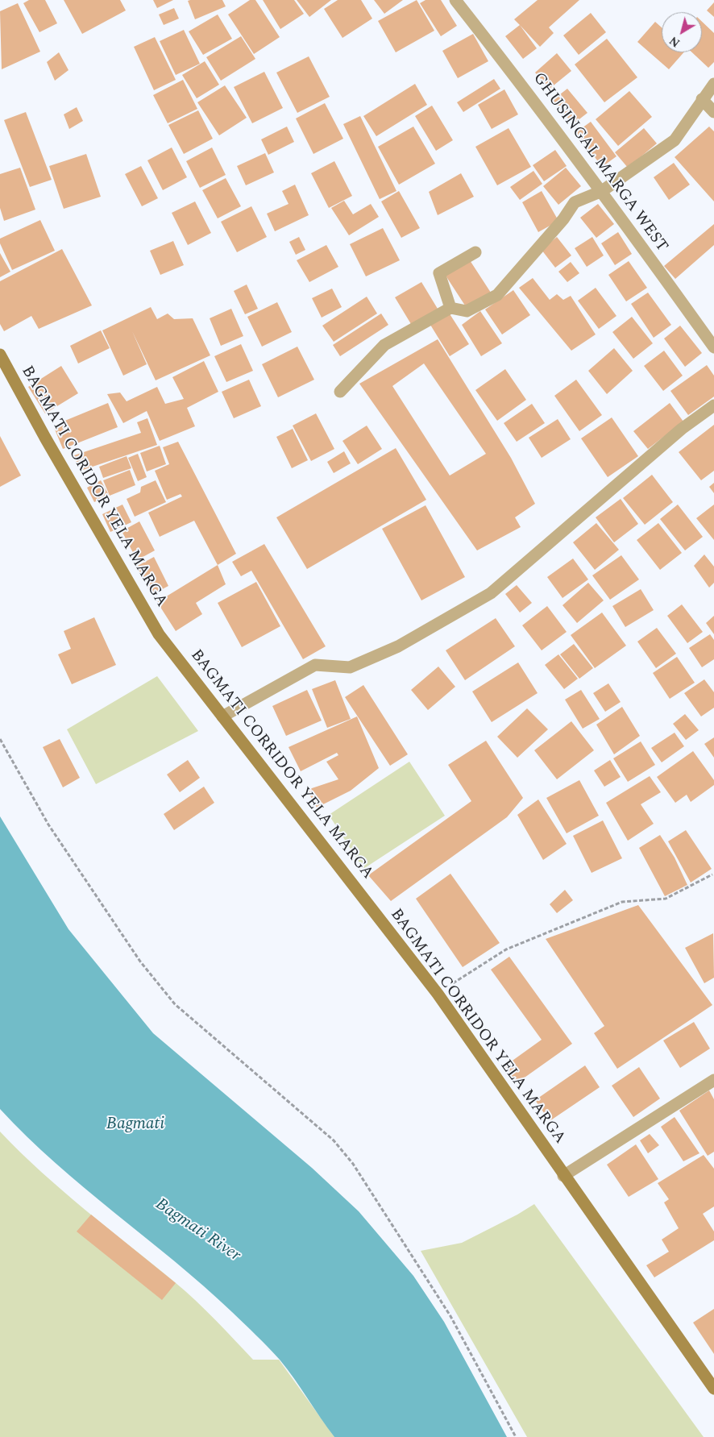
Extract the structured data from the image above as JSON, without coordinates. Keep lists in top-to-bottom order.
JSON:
{
  "streets": {
    "street": ["GHUSINGAL MARGA WEST", "BAGMATI CORIDOR YELA MARGA", "BAGMATI CORRIDOR YELA MARGA"]
  },
  "crossings": [
    ["BAGMATI CORIDOR YELA MARGA", "BAGMATI CORRIDOR YELA MARGA"]
  ],
  "water": ["Bagmati", "Bagmati River"],
  "north": "bottom left"
}
